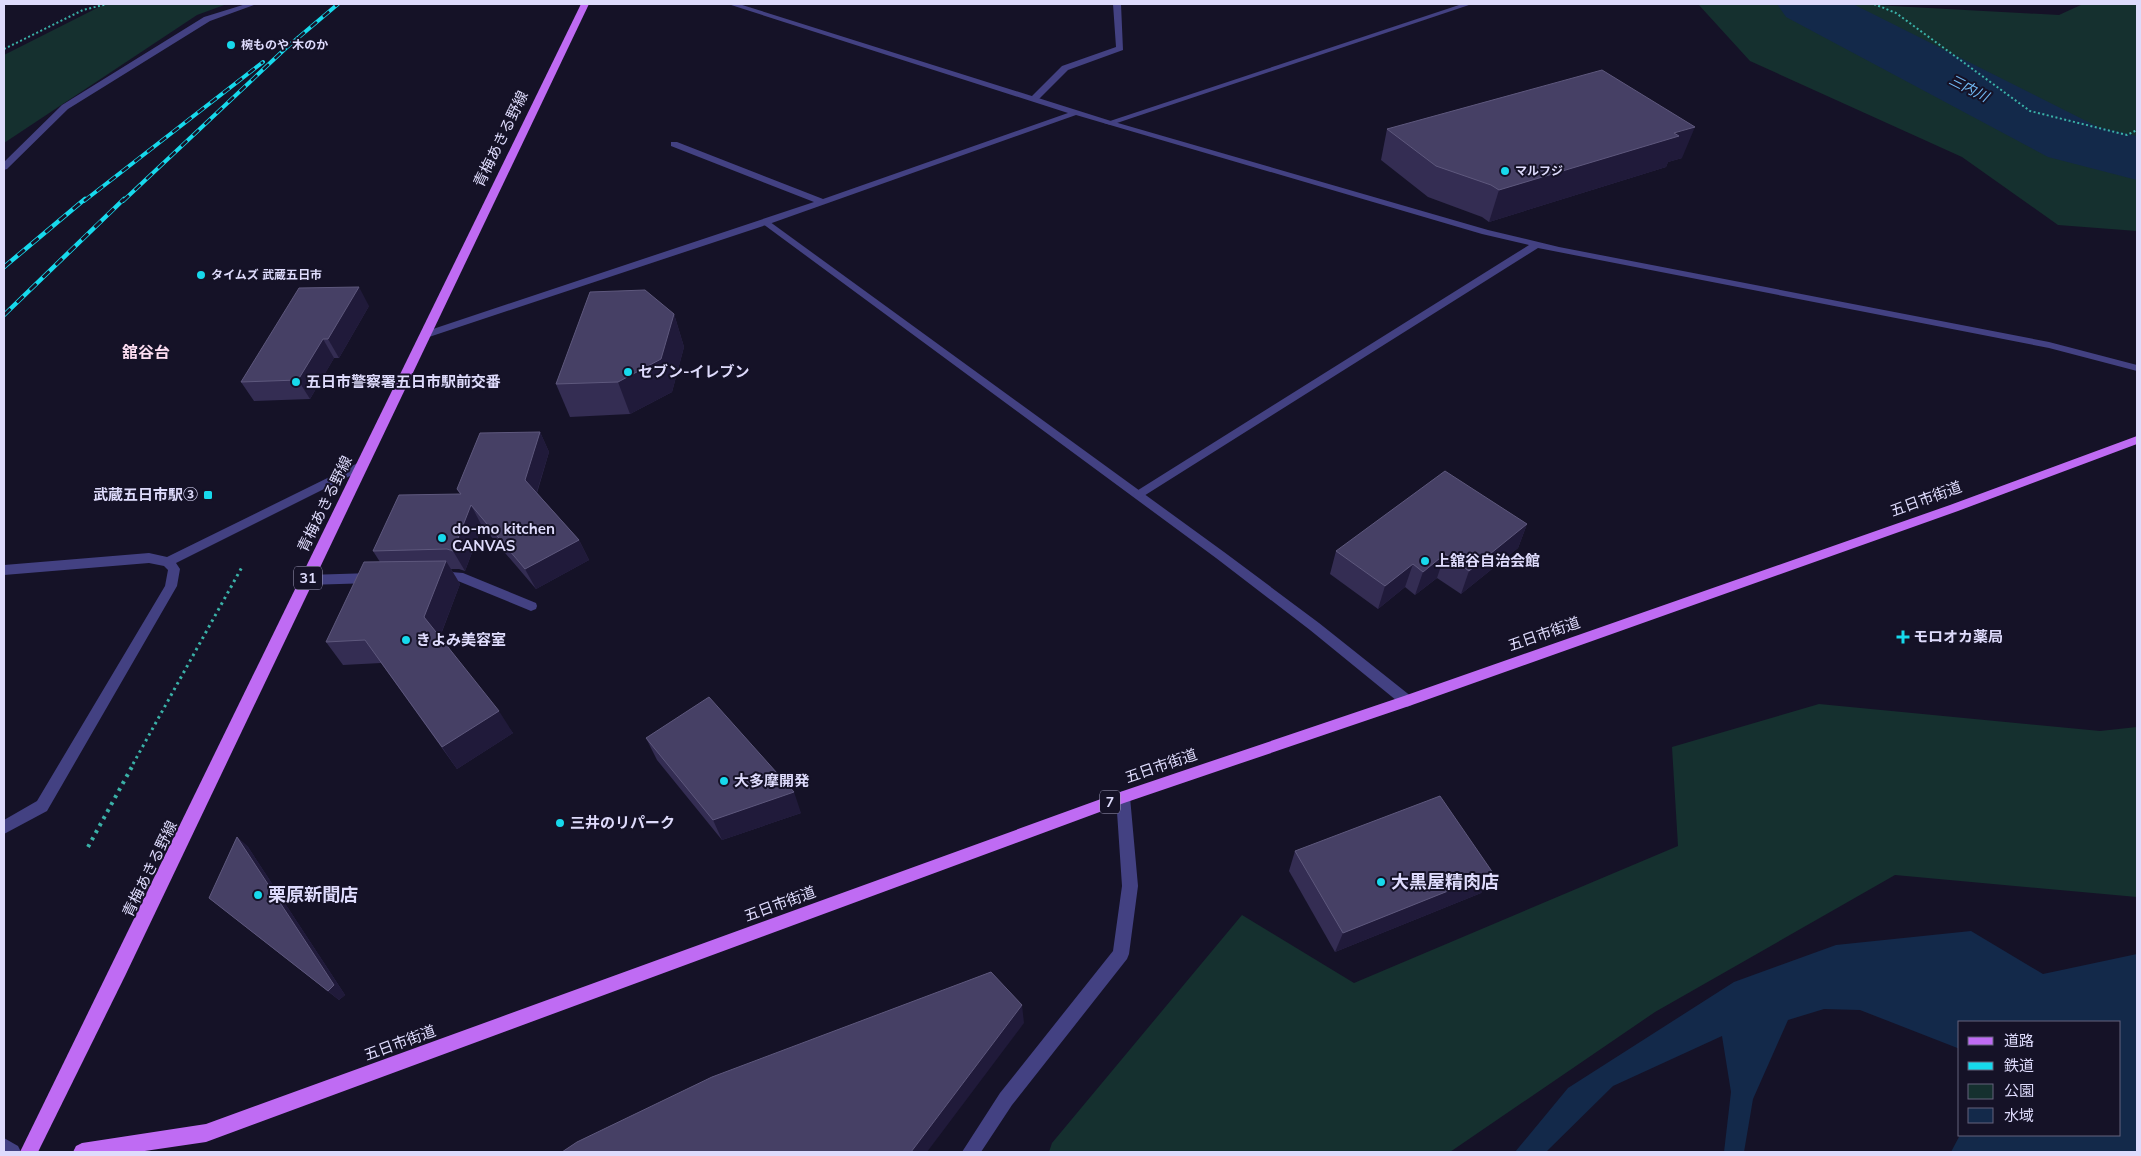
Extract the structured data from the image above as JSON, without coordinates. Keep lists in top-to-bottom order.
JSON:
{
  "streets": {
    "main road": [
      "青梅あきる野線",
      "五日市街道",
      "31",
      "7"
    ]
  },
  "districts": ["舘谷台"],
  "water": ["三内川"],
  "places": {
    "other": [
      "椀ものや 木のか",
      "マルフジ",
      "タイムズ 武蔵五日市",
      "セブン-イレブン",
      "五日市警察署五日市駅前交番",
      "do-mo kitchen CANVAS",
      "上舘谷自治会館",
      "きよみ美容室",
      "大多摩開発",
      "三井のリパーク",
      "大黒屋精肉店",
      "栗原新聞店"
    ],
    "transit": ["武蔵五日市駅③"],
    "health": ["モロオカ薬局"]
  },
  "legend": [
    "道路",
    "鉄道",
    "公園",
    "水域"
  ]
}
